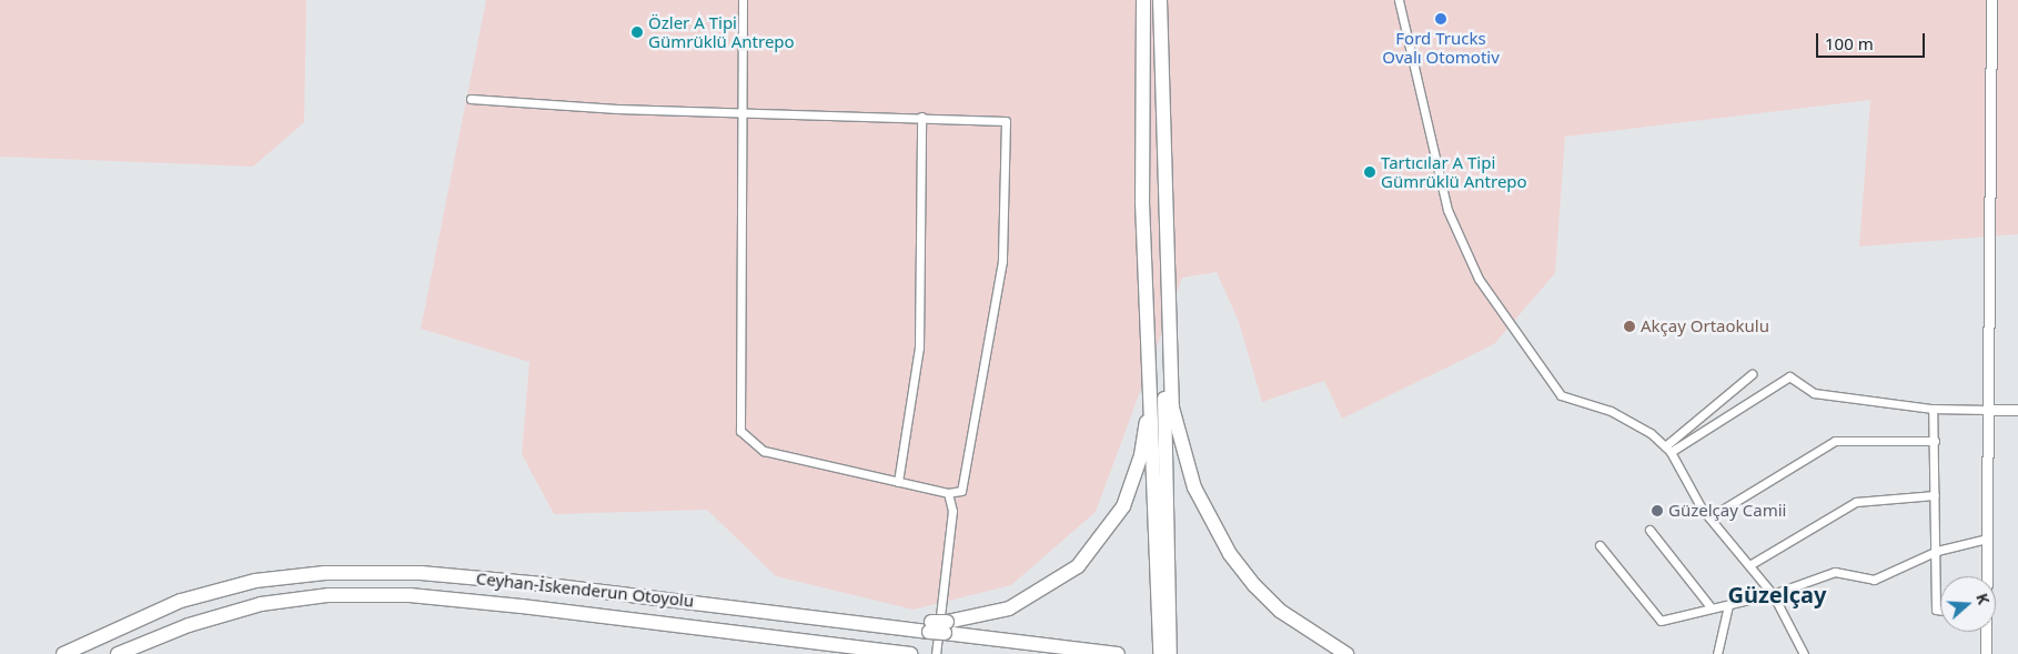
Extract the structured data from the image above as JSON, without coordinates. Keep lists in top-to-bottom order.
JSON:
{
  "streets": {
    "highway": ["Ceyhan-İskenderun Otoyolu"]
  },
  "districts": ["Güzelçay"],
  "places": [
    "Ford Trucks Ovalı Otomotiv",
    "Özler A Tipi Gümrüklü Antrepo",
    "Tartıcılar A Tipi Gümrüklü Antrepo",
    "Akçay Ortaokulu",
    "Güzelçay Camii"
  ],
  "scale_bar": "100 m",
  "north": "right"
}
